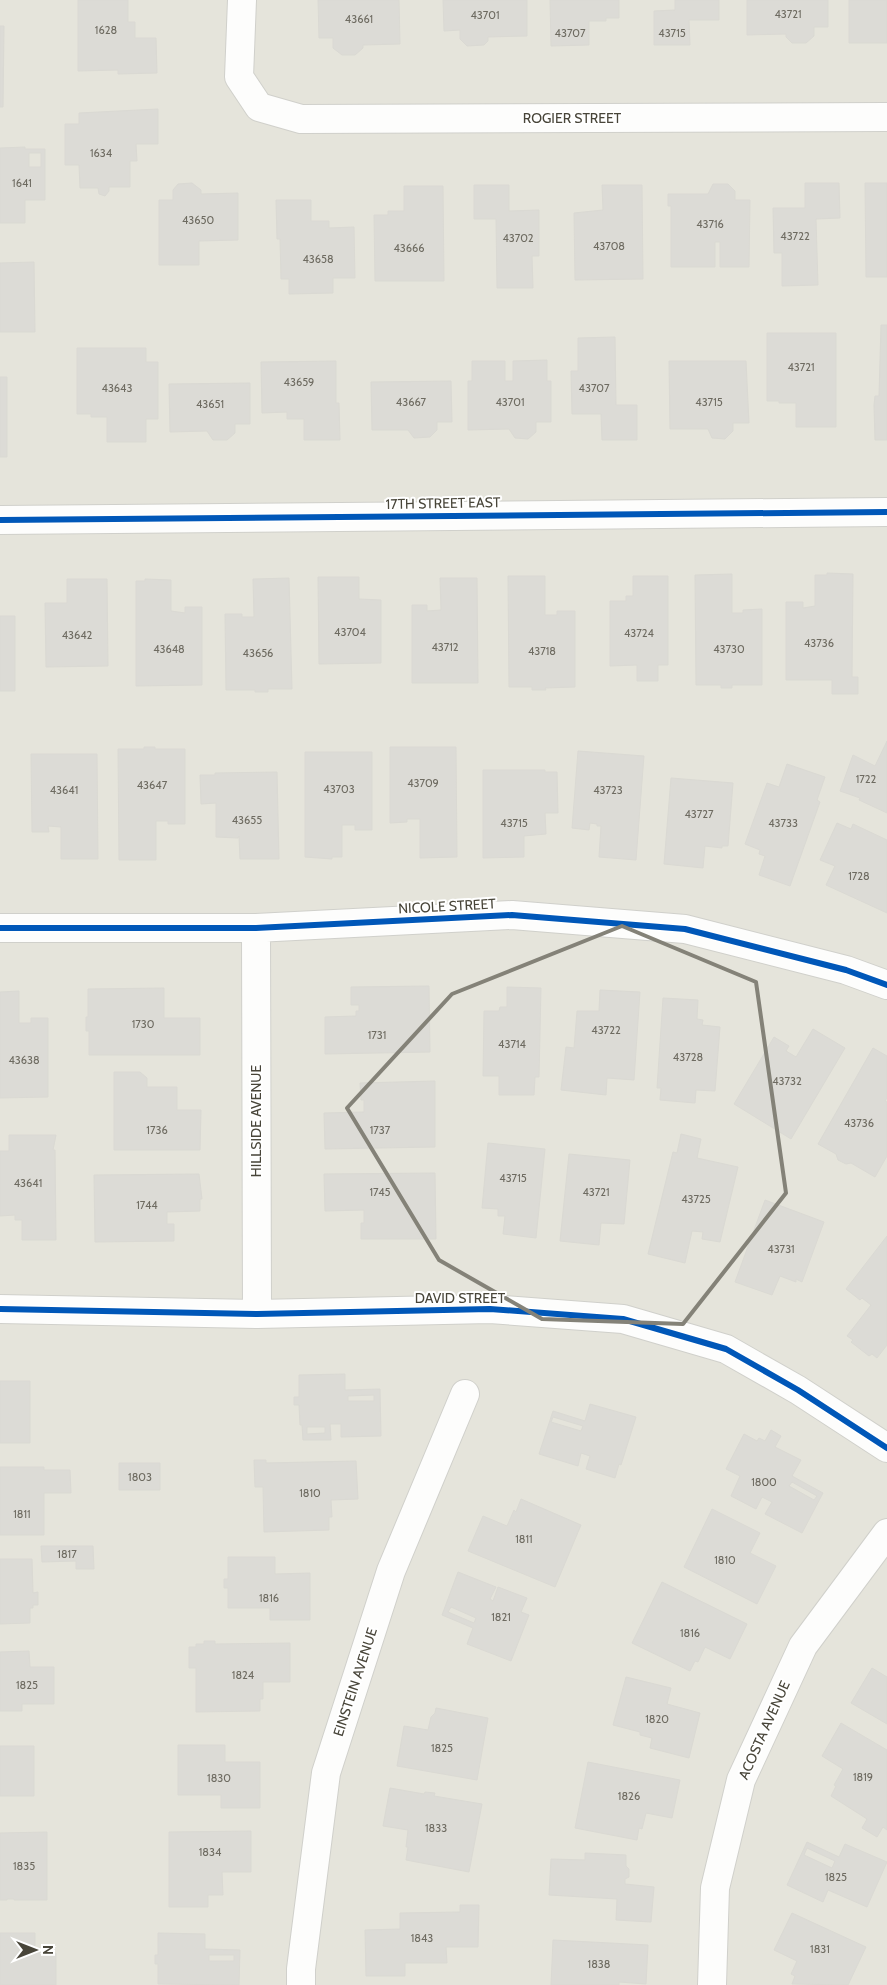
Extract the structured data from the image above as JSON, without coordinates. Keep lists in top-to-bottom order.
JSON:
{
  "streets": {
    "street": [
      "ROGIER STREET",
      "17TH STREET EAST",
      "NICOLE STREET",
      "HILLSIDE AVENUE",
      "DAVID STREET",
      "EINSTEIN AVENUE",
      "ACOSTA AVENUE"
    ]
  },
  "crossings": [
    ["NICOLE STREET", "HILLSIDE AVENUE"],
    ["HILLSIDE AVENUE", "DAVID STREET"]
  ],
  "house_numbers": [
    "43721",
    "43701",
    "43661",
    "1628",
    "43707",
    "43715",
    "1634",
    "1641",
    "43650",
    "43716",
    "43722",
    "43702",
    "43708",
    "43666",
    "43658",
    "43721",
    "43659",
    "43643",
    "43707",
    "43667",
    "43701",
    "43715",
    "43651",
    "43704",
    "43724",
    "43642",
    "43736",
    "43712",
    "43648",
    "43730",
    "43718",
    "43656",
    "1722",
    "43709",
    "43647",
    "43703",
    "43641",
    "43723",
    "43727",
    "43655",
    "43715",
    "43733",
    "1728",
    "1730",
    "43722",
    "1731",
    "43714",
    "43728",
    "43638",
    "43732",
    "43736",
    "1736",
    "1737",
    "43715",
    "43641",
    "1745",
    "43721",
    "43725",
    "1744",
    "43731",
    "1803",
    "1800",
    "1810",
    "1811",
    "1811",
    "1817",
    "1810",
    "1816",
    "1821",
    "1816",
    "1824",
    "1825",
    "1820",
    "1825",
    "1819",
    "1830",
    "1826",
    "1833",
    "1834",
    "1835",
    "1825",
    "1843",
    "1831",
    "1838"
  ],
  "north": "right"
}
